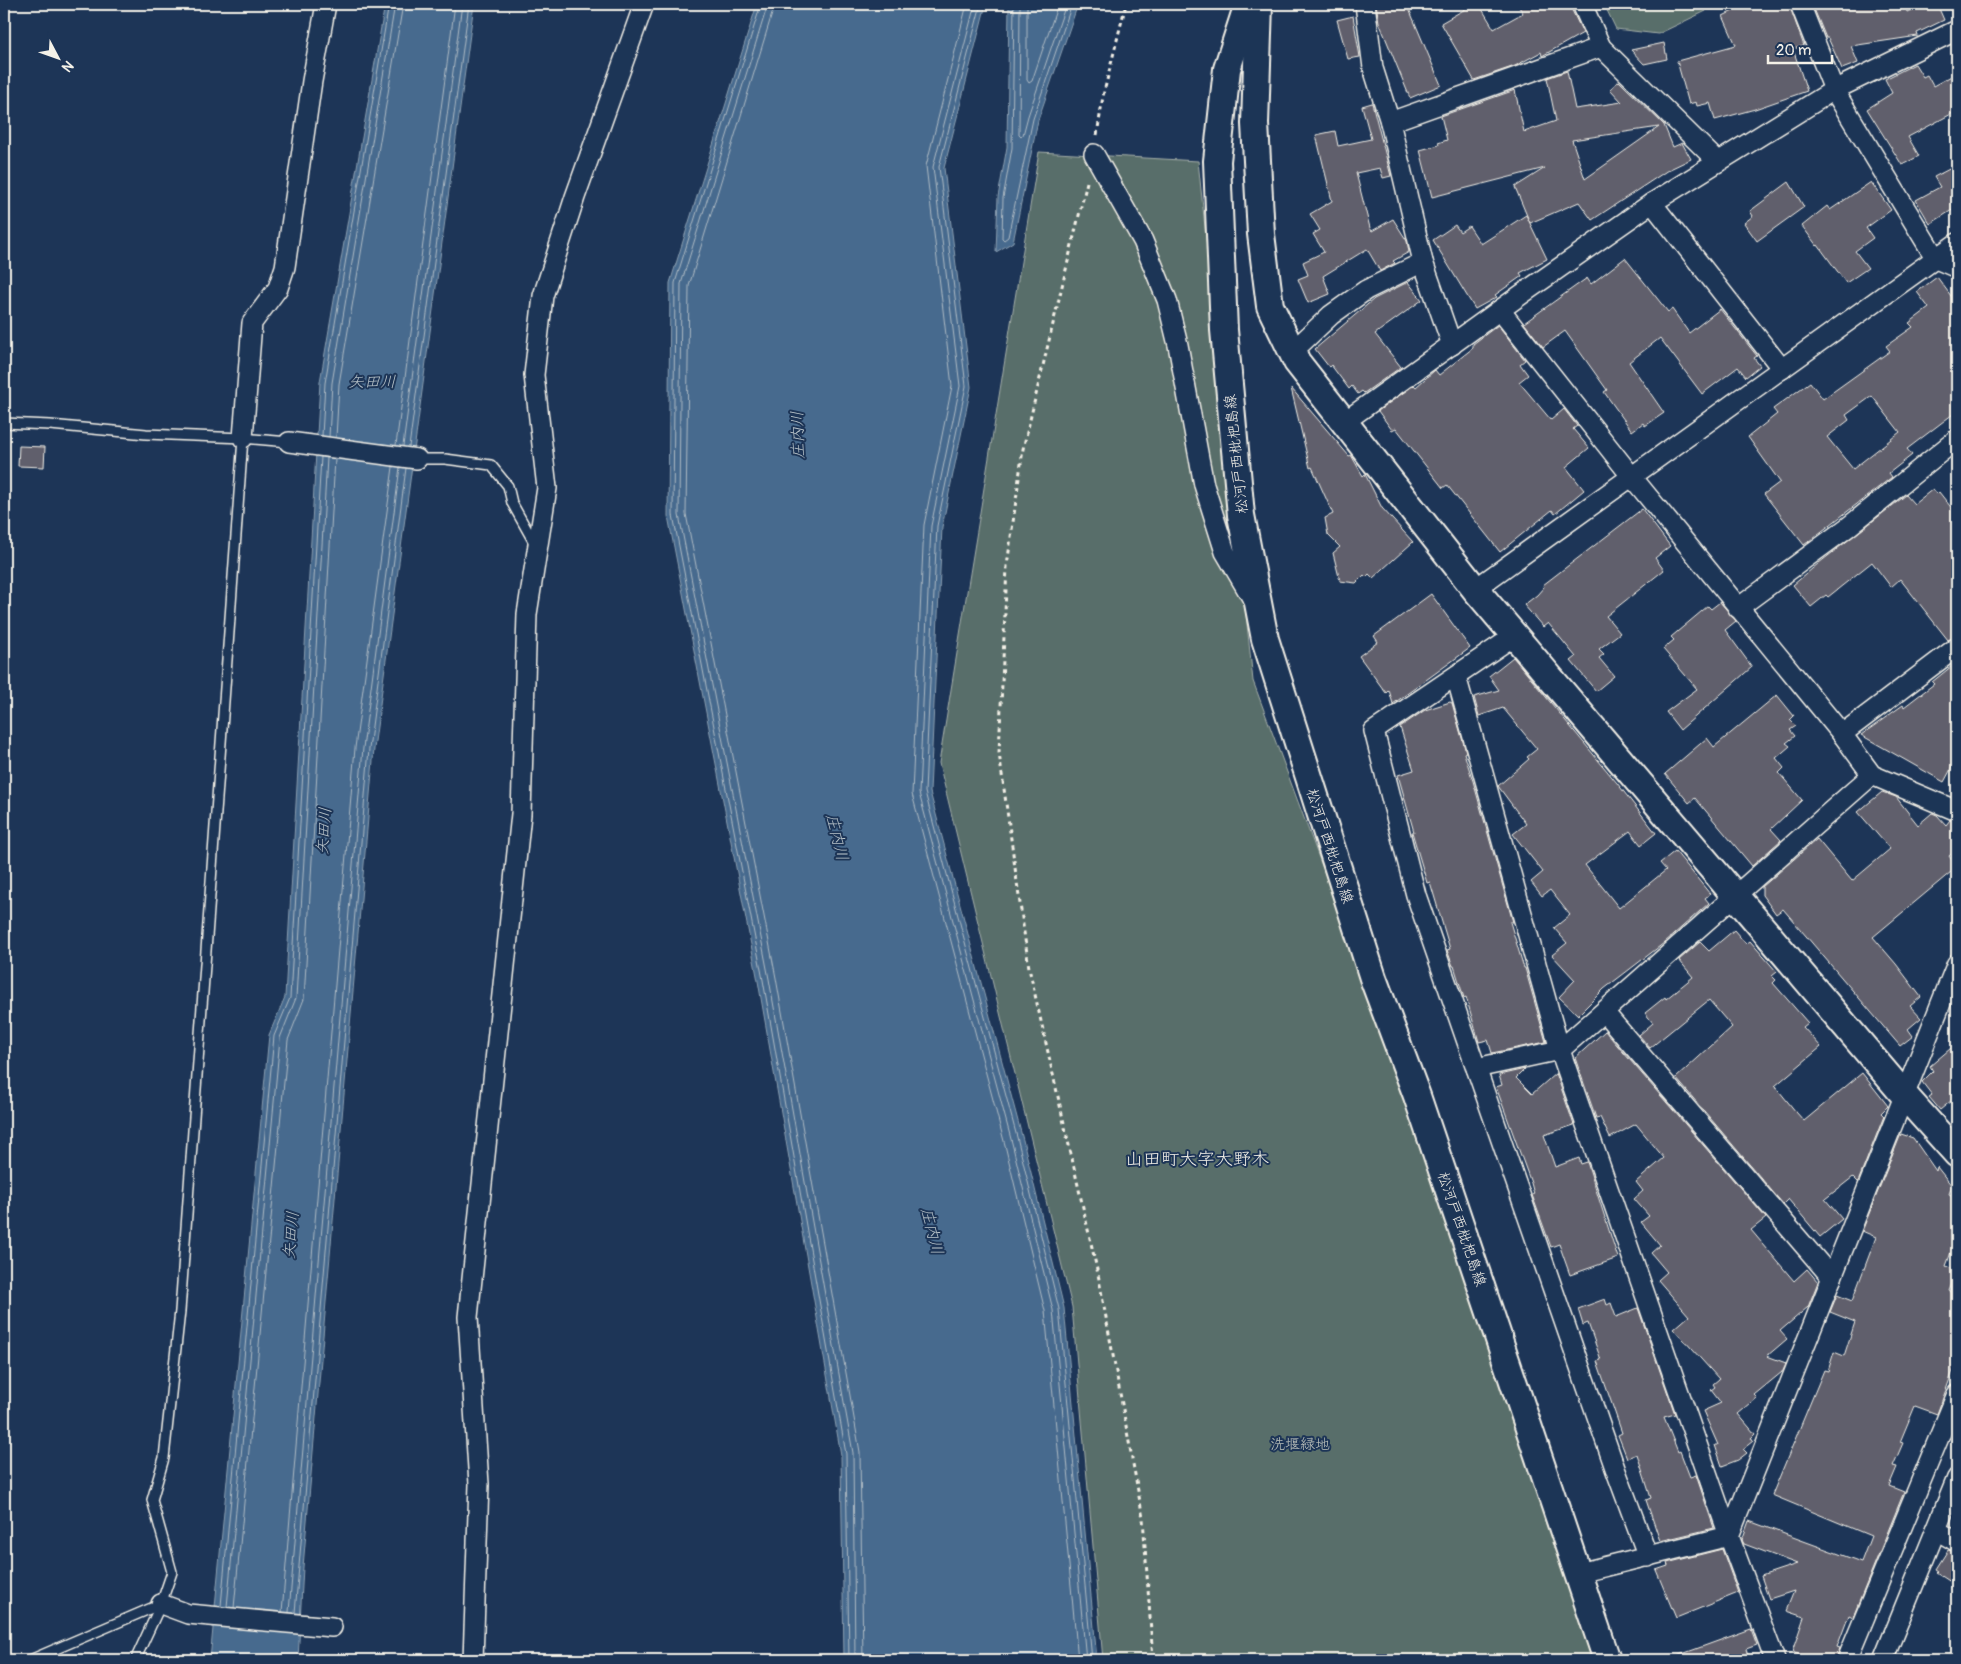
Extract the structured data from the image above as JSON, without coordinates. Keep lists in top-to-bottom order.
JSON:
{
  "streets": {
    "main road": ["松河戸西枇杷島線"]
  },
  "districts": ["山田町大字大野木"],
  "water": ["矢田川", "庄内川"],
  "parks": ["洗堰緑地"],
  "scale_bar": "20 m",
  "north": "bottom right"
}
